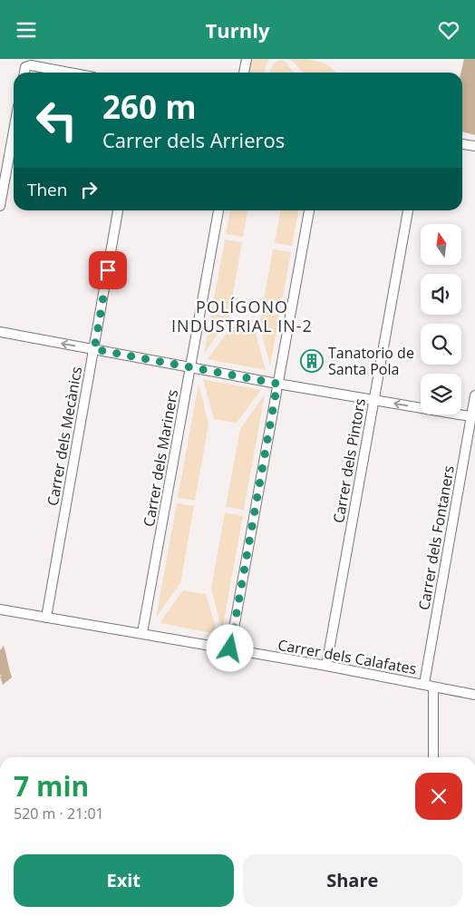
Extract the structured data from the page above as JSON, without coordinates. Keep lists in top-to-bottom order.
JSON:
{
  "streets": {
    "street": [
      "Carrer dels Mecànics",
      "Carrer dels Mariners",
      "Carrer dels Pintors",
      "Carrer dels Fontaners",
      "Carrer dels Calafates"
    ]
  },
  "crossings": [
    ["Carrer dels Mecànics", "Carrer dels Calafates"],
    ["Carrer dels Mariners", "Carrer dels Calafates"],
    ["Carrer dels Pintors", "Carrer dels Calafates"],
    ["Carrer dels Fontaners", "Carrer dels Calafates"]
  ],
  "districts": ["POLÍGONO INDUSTRIAL IN-2"],
  "places": {
    "building": ["Tanatorio de Santa Pola"]
  },
  "north": "top",
  "page": {
    "header": "Turnly",
    "turn": ["260 m", "Carrer dels Arrieros"],
    "then": "Then",
    "heading": ["7 min", "520 m · 21:01"],
    "buttons": ["Exit", "Share"]
  }
}
